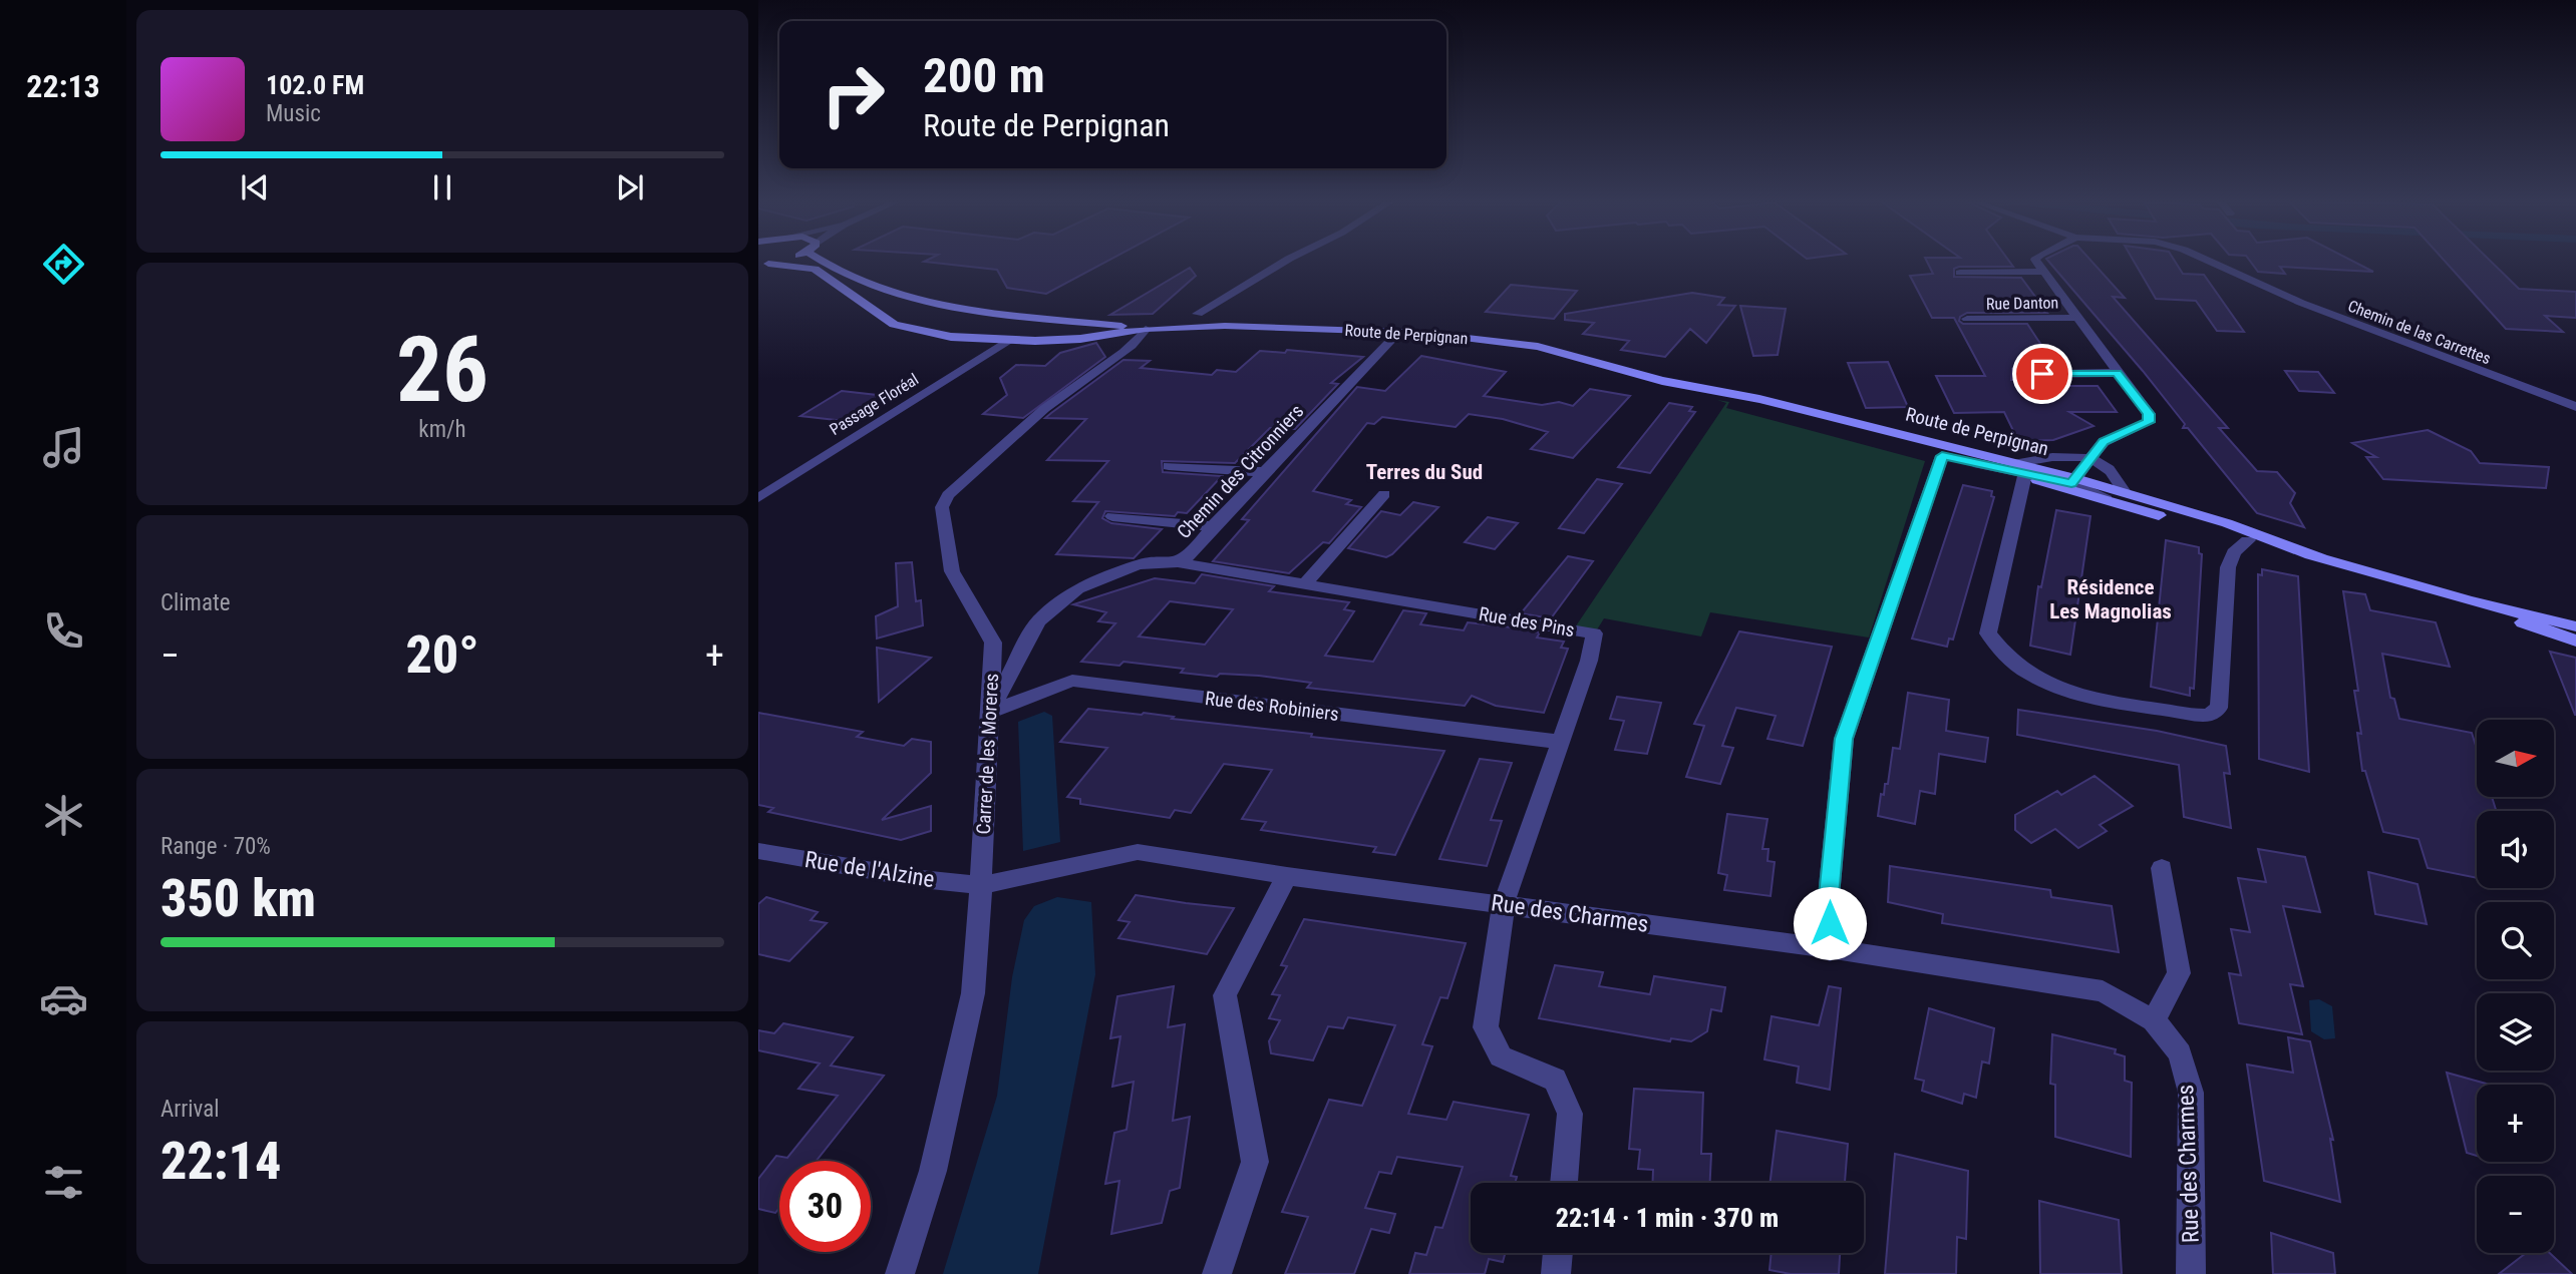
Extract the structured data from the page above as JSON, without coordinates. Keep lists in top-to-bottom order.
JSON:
{
  "streets": {
    "main road": ["Route de Perpignan"],
    "street": [
      "Rue Danton",
      "Chemin de las Carrettes",
      "Passage Floréal",
      "Chemin des Citronniers",
      "Rue des Pins",
      "Rue des Robiniers",
      "Carrer de les Moreres",
      "Rue de l'Alzine",
      "Rue des Charmes"
    ]
  },
  "crossings": [
    ["Route de Perpignan", "Passage Floréal"],
    ["Route de Perpignan", "Chemin des Citronniers"],
    ["Route de Perpignan", "Carrer de les Moreres"],
    ["Chemin des Citronniers", "Rue des Pins"],
    ["Chemin des Citronniers", "Rue des Robiniers"],
    ["Chemin des Citronniers", "Carrer de les Moreres"],
    ["Rue des Pins", "Rue des Robiniers"],
    ["Rue des Pins", "Rue des Charmes"],
    ["Rue des Robiniers", "Carrer de les Moreres"],
    ["Carrer de les Moreres", "Rue de l'Alzine"],
    ["Carrer de les Moreres", "Rue des Charmes"],
    ["Rue de l'Alzine", "Rue des Charmes"]
  ],
  "districts": ["Terres du Sud", "Résidence Les Magnolias"],
  "north": "right",
  "page": {
    "tabs": "22:13",
    "turn": ["200 m", "Route de Perpignan"],
    "song": ["102.0 FM", "Music"],
    "tile": [
      ["26", "km/h"],
      "Climate",
      ["Range · 70%", "350 km"],
      ["Arrival", "22:14"]
    ],
    "heat": ["−", "20°", "+"],
    "map_buttons": ["+", "−"],
    "limit": "30",
    "trip": "22:14 · 1 min · 370 m"
  }
}
